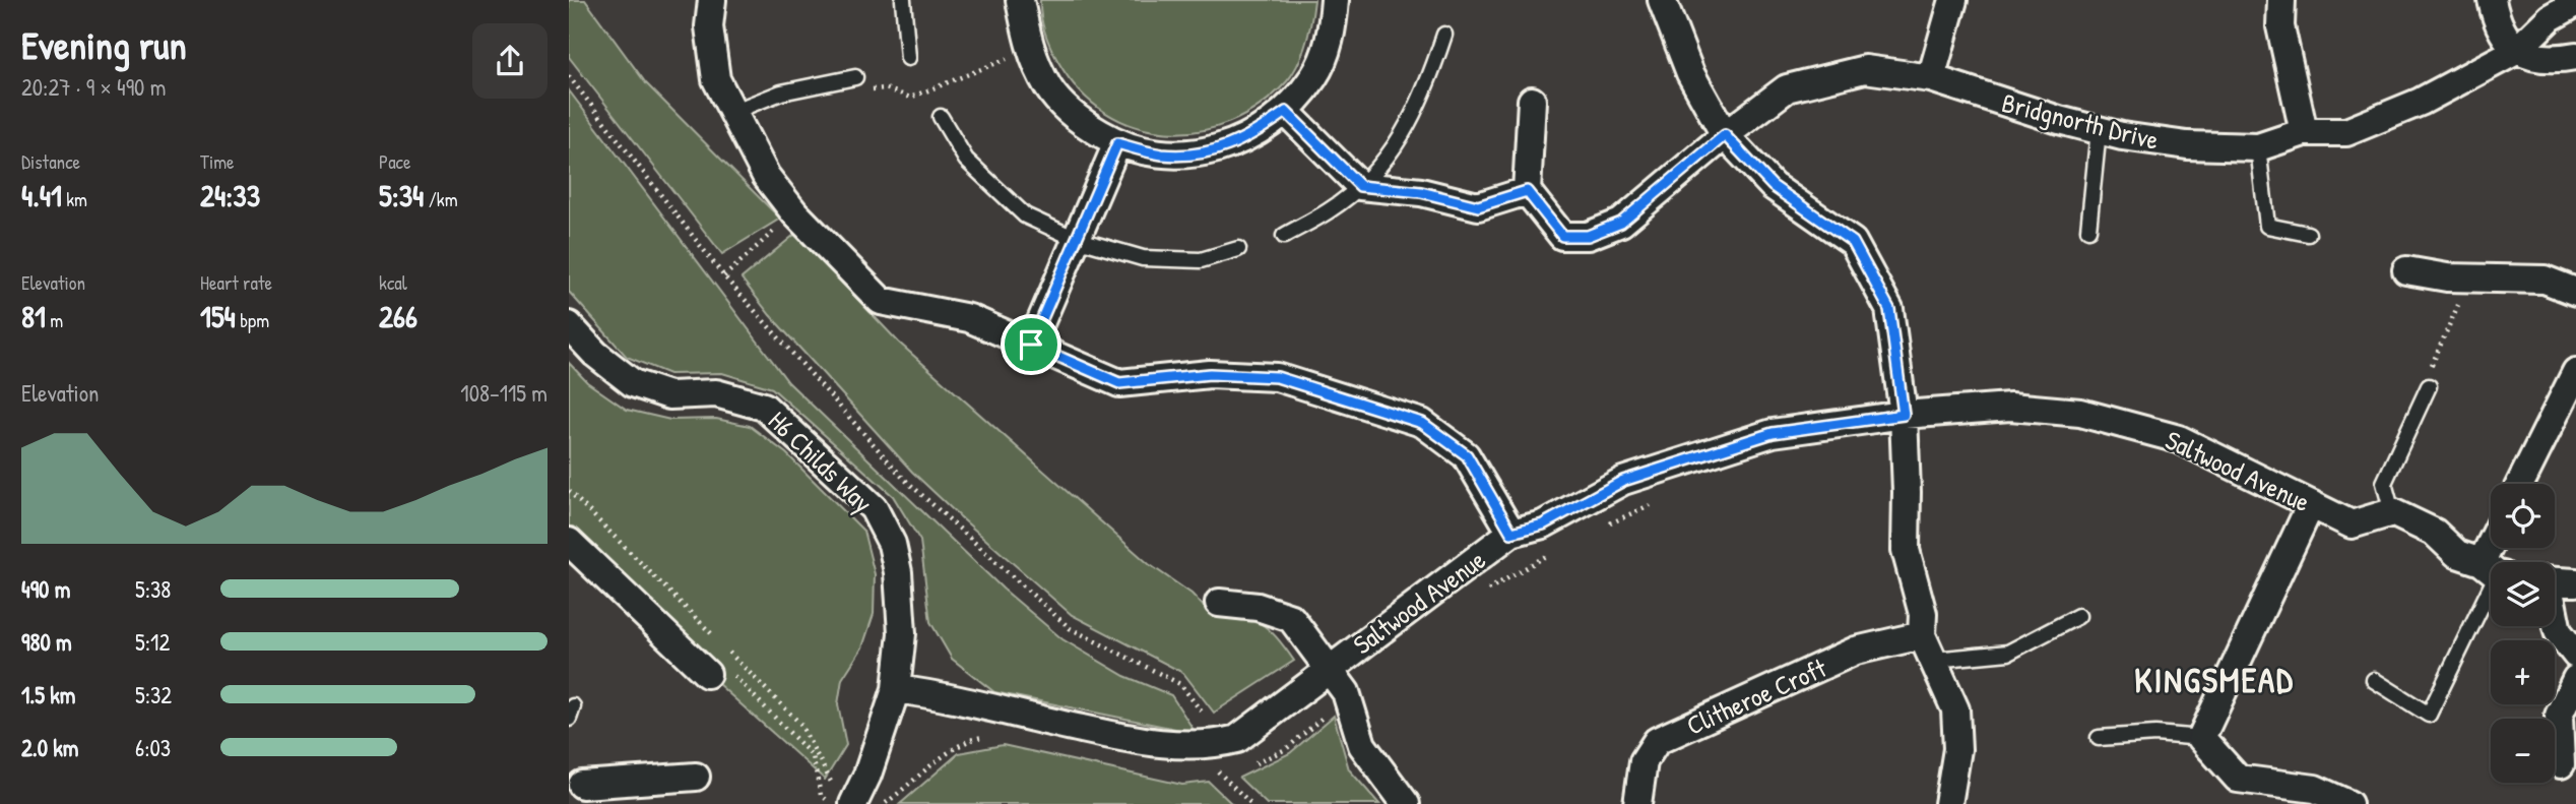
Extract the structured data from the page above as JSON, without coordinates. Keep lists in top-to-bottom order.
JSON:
{
  "streets": {
    "street": [
      "Bridgnorth Drive",
      "H6 Childs Way",
      "Saltwood Avenue",
      "Clitheroe Croft"
    ]
  },
  "crossings": [
    ["H6 Childs Way", "Saltwood Avenue"]
  ],
  "districts": ["KINGSMEAD"],
  "page": {
    "heading": ["Evening run", "20:27 · 9 × 490 m"],
    "stats": [
      ["Distance", "4.41 km"],
      ["Time", "24:33"],
      ["Pace", "5:34 /km"],
      ["Elevation", "81 m"],
      ["Heart rate", "154 bpm"],
      ["kcal", "266"]
    ],
    "chart": ["Elevation", "108–115 m"],
    "map_buttons": ["+", "−"],
    "list": [
      {
        "name": "490 m",
        "note": "5:38"
      },
      {
        "name": "980 m",
        "note": "5:12"
      },
      {
        "name": "1.5 km",
        "note": "5:32"
      },
      {
        "name": "2.0 km",
        "note": "6:03"
      }
    ]
  }
}
